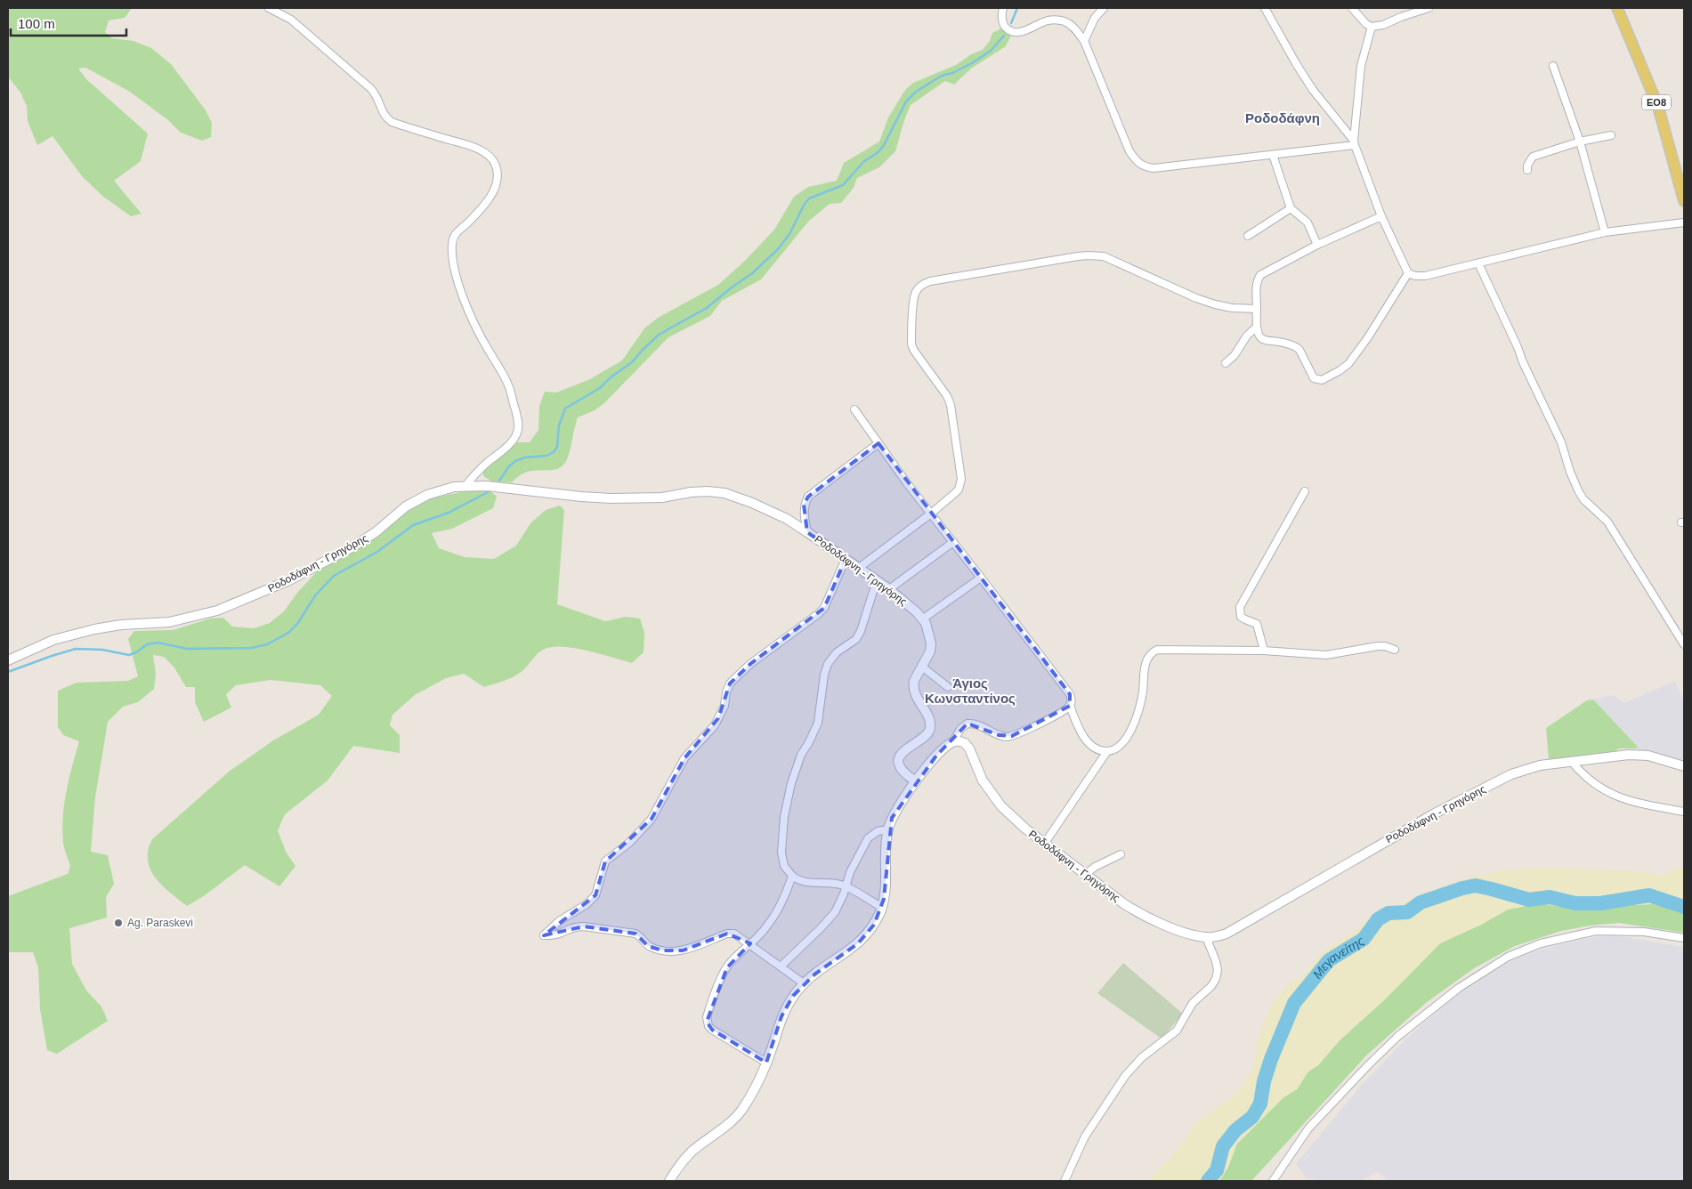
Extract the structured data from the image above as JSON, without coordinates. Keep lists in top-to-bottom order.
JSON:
{
  "streets": {
    "main road": ["ΕΟ8", "Ροδοδάφνη - Γρηγόρης"]
  },
  "districts": ["Ροδοδάφνη", "Άγιος Κωνσταντίνος"],
  "water": ["Μεγανείτης"],
  "places": ["Ag. Paraskevi"],
  "scale_bar": "100 m"
}
